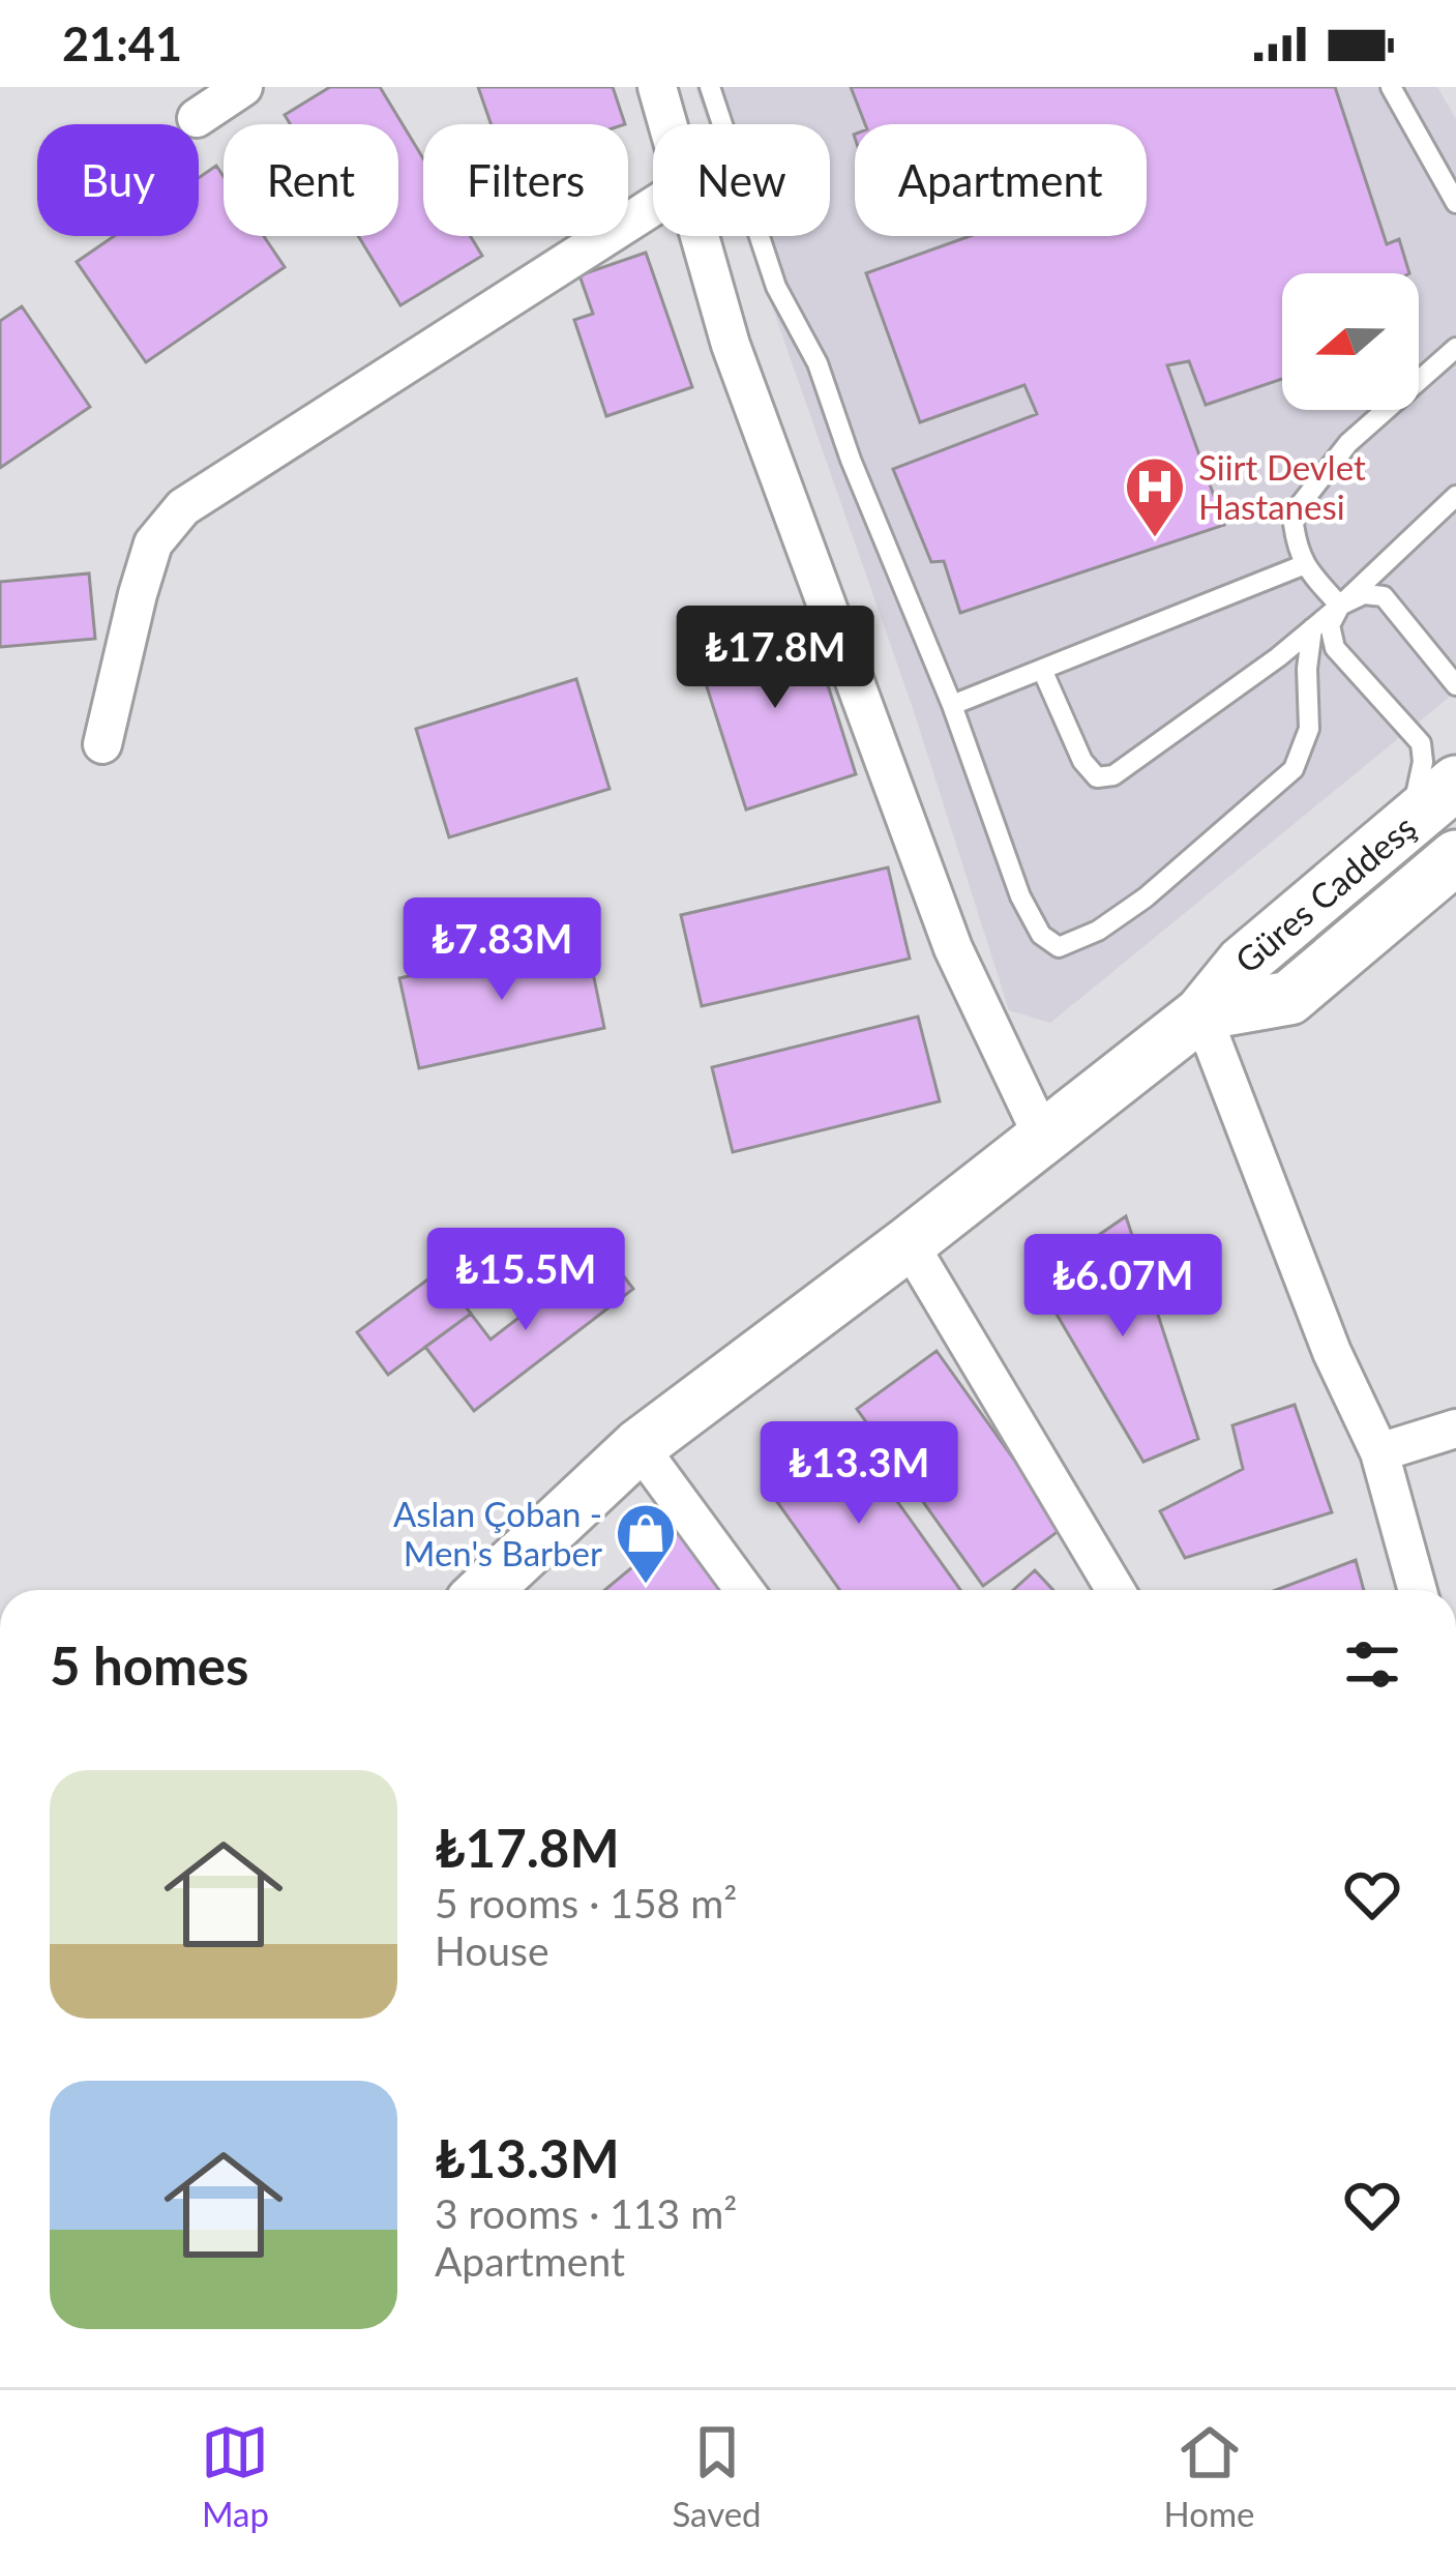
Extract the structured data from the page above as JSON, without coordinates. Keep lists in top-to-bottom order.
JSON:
{
  "streets": {
    "street": ["Güres Caddesş"]
  },
  "places": {
    "hospital": ["Siirt Devlet Hastanesi"],
    "shop": ["Aslan Çoban - Men's Barber"]
  },
  "north": "left",
  "page": {
    "status": "21:41",
    "chip": [
      "Buy",
      "Rent",
      "Filters",
      "New",
      "Apartment"
    ],
    "price": [
      "₺17.8M",
      "₺7.83M",
      "₺15.5M",
      "₺6.07M",
      "₺13.3M"
    ],
    "heading": "5 homes",
    "list": [
      {
        "name": "₺17.8M",
        "note": "5 rooms · 158 m² · House"
      },
      {
        "name": "₺13.3M",
        "note": "3 rooms · 113 m² · Apartment"
      }
    ],
    "tabs": ["Map", "Saved", "Home"]
  }
}
